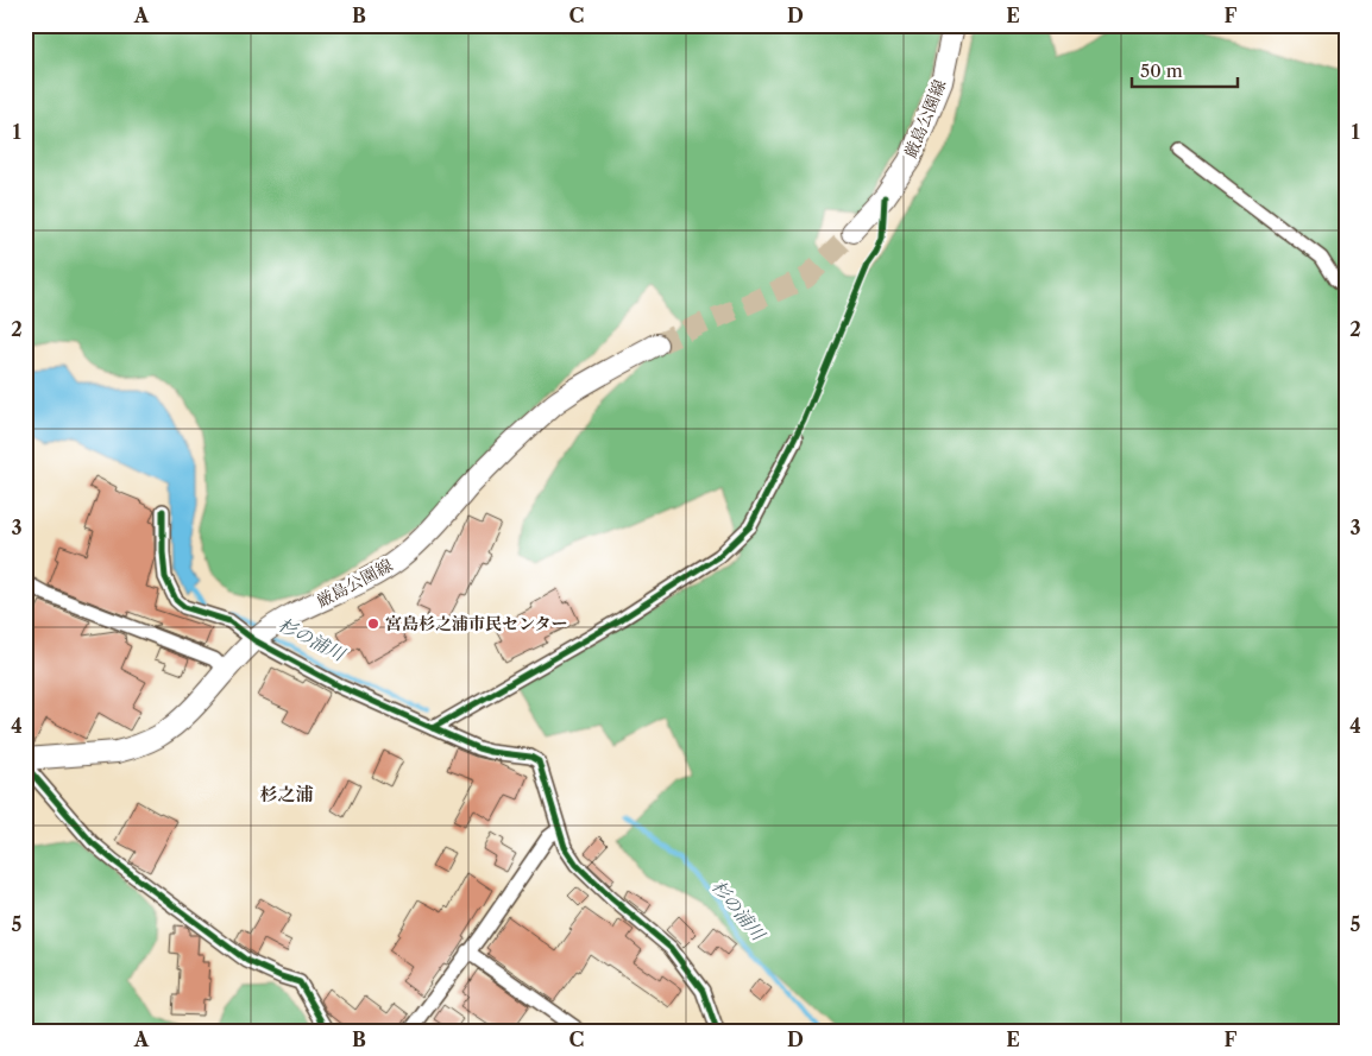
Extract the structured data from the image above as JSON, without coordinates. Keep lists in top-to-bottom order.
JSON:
{
  "streets": {
    "main road": ["厳島公園線"]
  },
  "districts": ["杉之浦"],
  "water": ["杉の浦川"],
  "places": ["宮島杉之浦市民センター"],
  "scale_bar": "50 m",
  "grid": {
    "columns": [
      "A",
      "B",
      "C",
      "D",
      "E",
      "F"
    ],
    "rows": [
      "1",
      "2",
      "3",
      "4",
      "5"
    ]
  }
}
